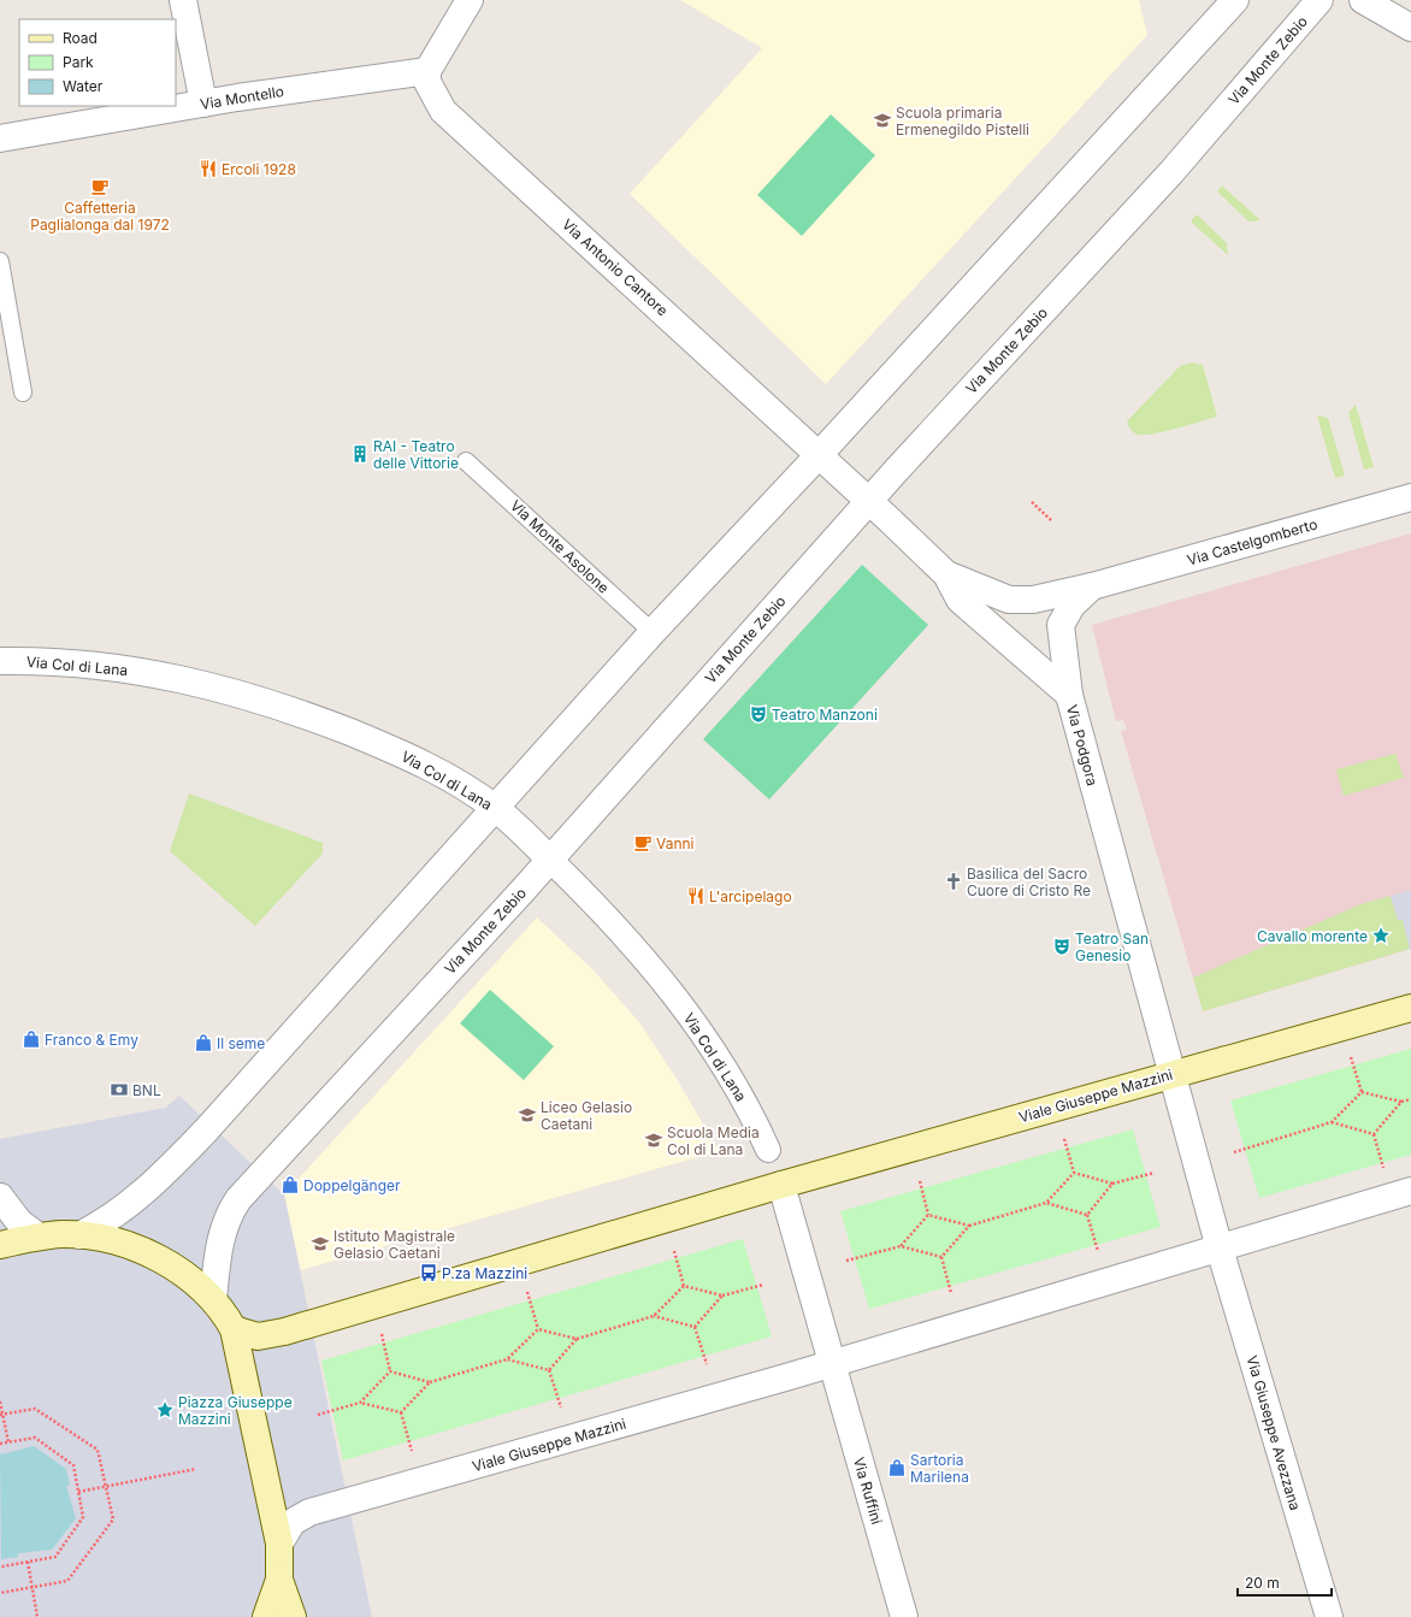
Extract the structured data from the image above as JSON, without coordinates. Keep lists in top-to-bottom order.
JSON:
{
  "streets": {
    "main road": ["Viale Giuseppe Mazzini"],
    "street": [
      "Via Monte Zebio",
      "Via Montello",
      "Via Antonio Cantore",
      "Via Castelgomberto",
      "Via Col di Lana",
      "Via Podgora",
      "Via Giuseppe Avezzana",
      "Via Ruffini"
    ],
    "lane": ["Via Monte Asolone"]
  },
  "crossings": [
    ["Via Monte Zebio", "Via Col di Lana"],
    ["Via Monte Zebio", "Via Podgora"],
    ["Via Montello", "Via Antonio Cantore"],
    ["Via Antonio Cantore", "Via Podgora"],
    ["Via Castelgomberto", "Via Podgora"],
    ["Via Podgora", "Viale Giuseppe Mazzini"],
    ["Via Podgora", "Via Giuseppe Avezzana"],
    ["Viale Giuseppe Mazzini", "Via Giuseppe Avezzana"],
    ["Viale Giuseppe Mazzini", "Via Ruffini"]
  ],
  "places": {
    "school or university": [
      "Scuola primaria Ermenegildo Pistelli",
      "Liceo Gelasio Caetani",
      "Scuola Media Col di Lana",
      "Istituto Magistrale Gelasio Caetani"
    ],
    "restaurant": ["Ercoli 1928", "L'arcipelago"],
    "cafe": ["Caffetteria Paglialonga dal 1972", "Vanni"],
    "building": ["RAI - Teatro delle Vittorie"],
    "theatre": ["Teatro Manzoni", "Teatro San Genesio"],
    "church": ["Basilica del Sacro Cuore di Cristo Re"],
    "place": ["Cavallo morente", "Piazza Giuseppe Mazzini"],
    "shop": [
      "Franco & Emy",
      "Il seme",
      "Doppelgänger",
      "Sartoria Marilena"
    ],
    "bank": ["BNL"],
    "bus stop": ["P.za Mazzini"]
  },
  "legend": ["Road", "Park", "Water"],
  "scale_bar": "20 m"
}
